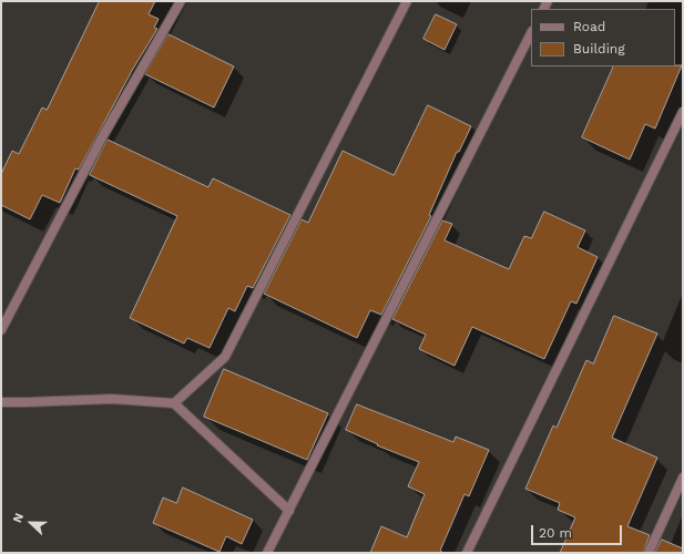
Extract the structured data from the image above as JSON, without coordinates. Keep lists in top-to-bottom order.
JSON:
{
  "legend": ["Road", "Building"],
  "scale_bar": "20 m",
  "north": "left"
}
